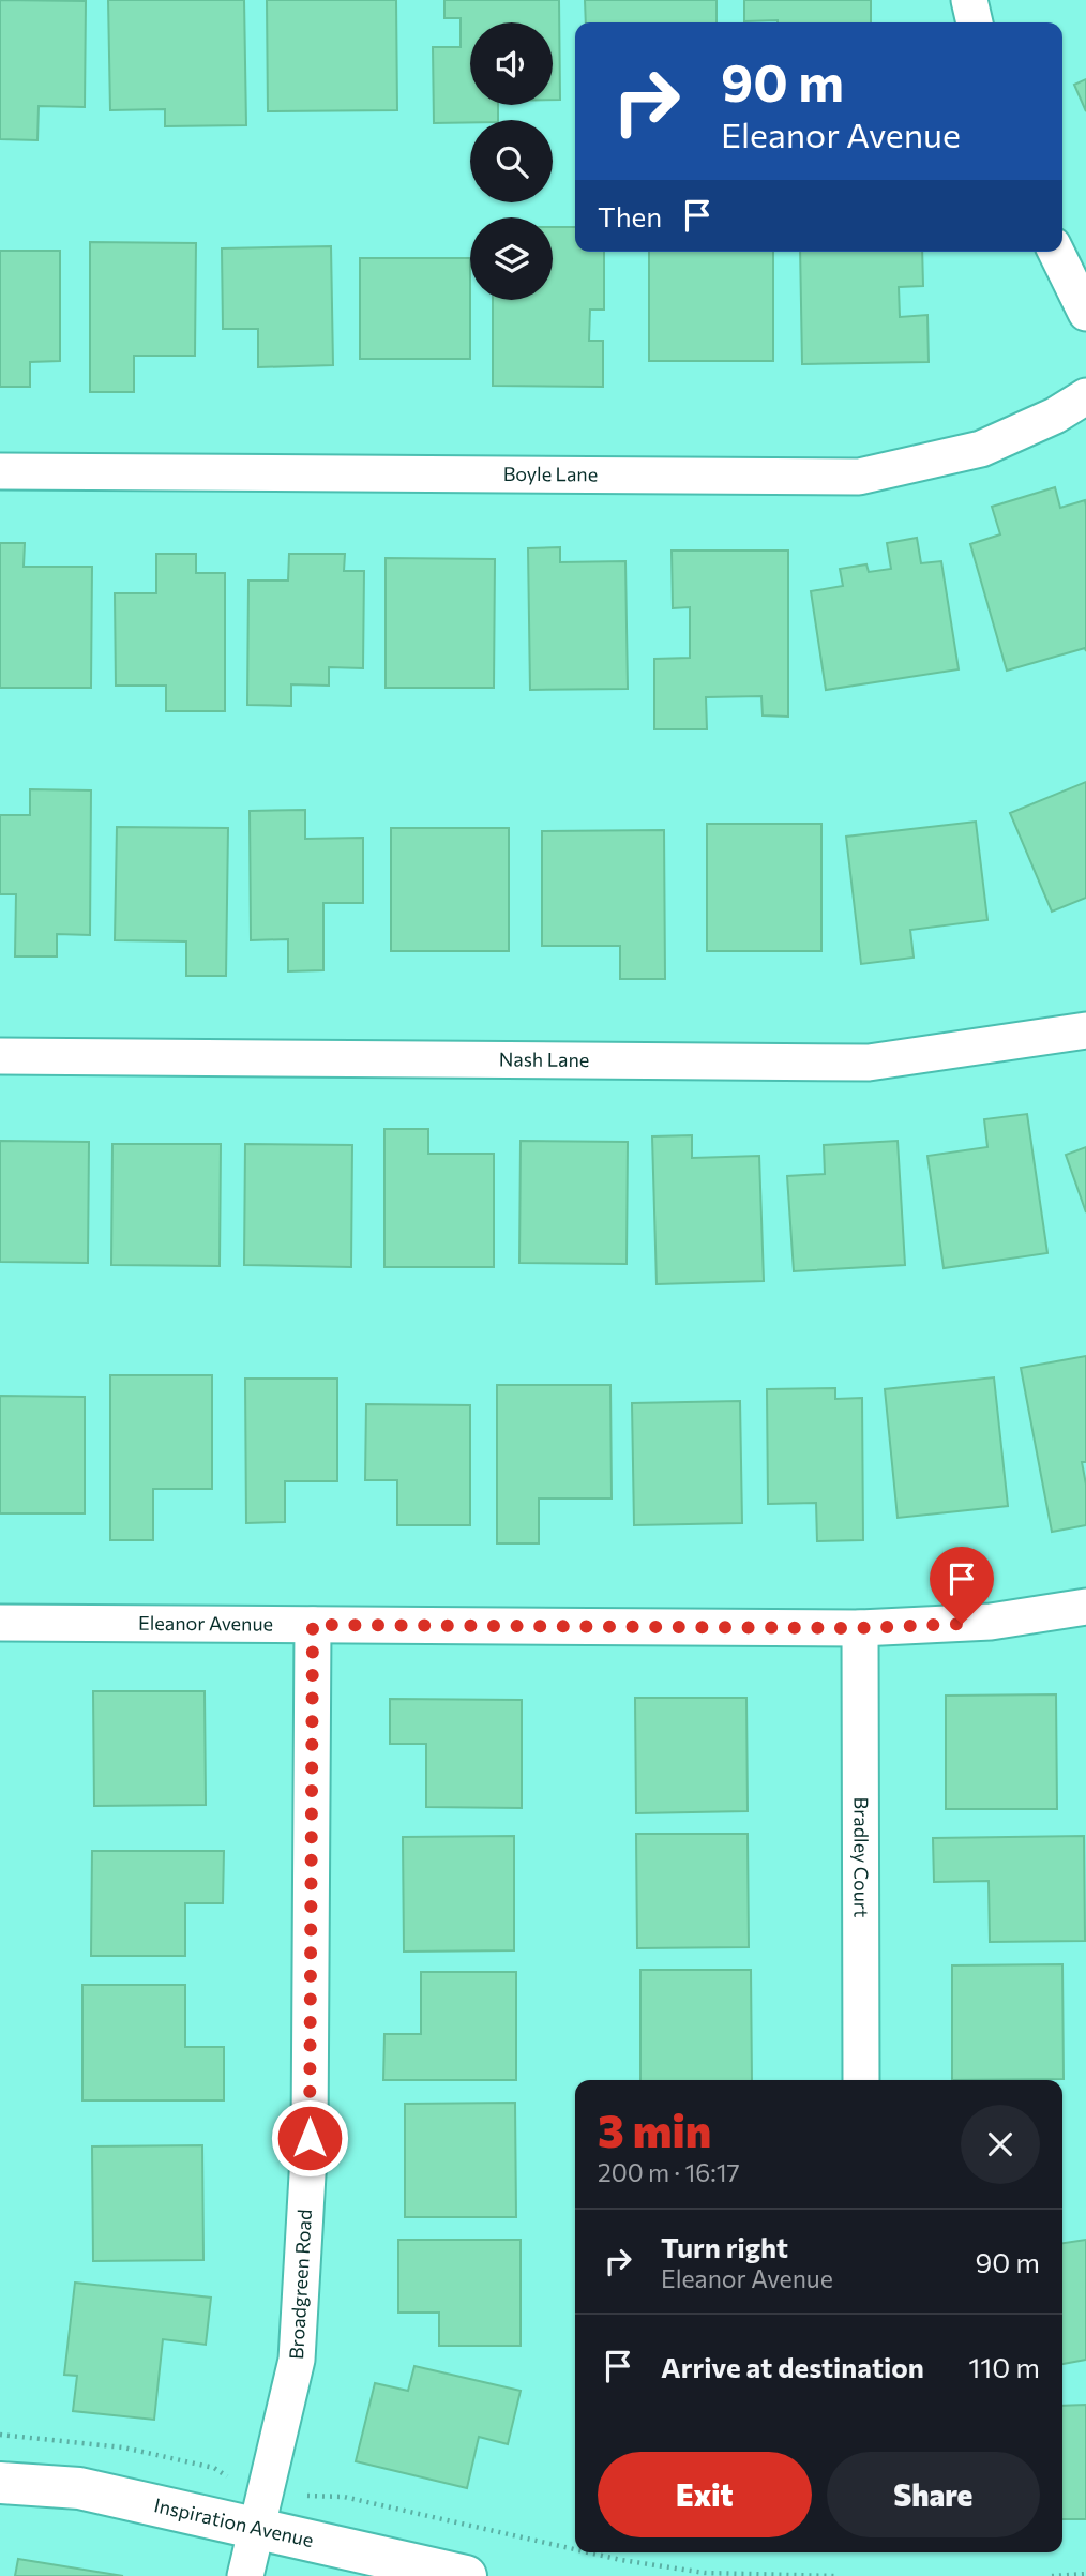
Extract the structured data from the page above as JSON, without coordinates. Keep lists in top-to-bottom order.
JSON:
{
  "streets": {
    "street": [
      "Boyle Lane",
      "Nash Lane",
      "Eleanor Avenue",
      "Bradley Court",
      "Broadgreen Road",
      "Inspiration Avenue"
    ]
  },
  "crossings": [
    ["Eleanor Avenue", "Bradley Court"],
    ["Eleanor Avenue", "Broadgreen Road"],
    ["Broadgreen Road", "Inspiration Avenue"]
  ],
  "page": {
    "turn": ["90 m", "Eleanor Avenue"],
    "then": "Then",
    "heading": ["3 min", "200 m · 16:17"],
    "list": [
      {
        "name": "Turn right",
        "note": "Eleanor Avenue",
        "value": "90 m"
      },
      {
        "name": "Arrive at destination",
        "value": "110 m"
      }
    ],
    "buttons": ["Exit", "Share"]
  }
}
